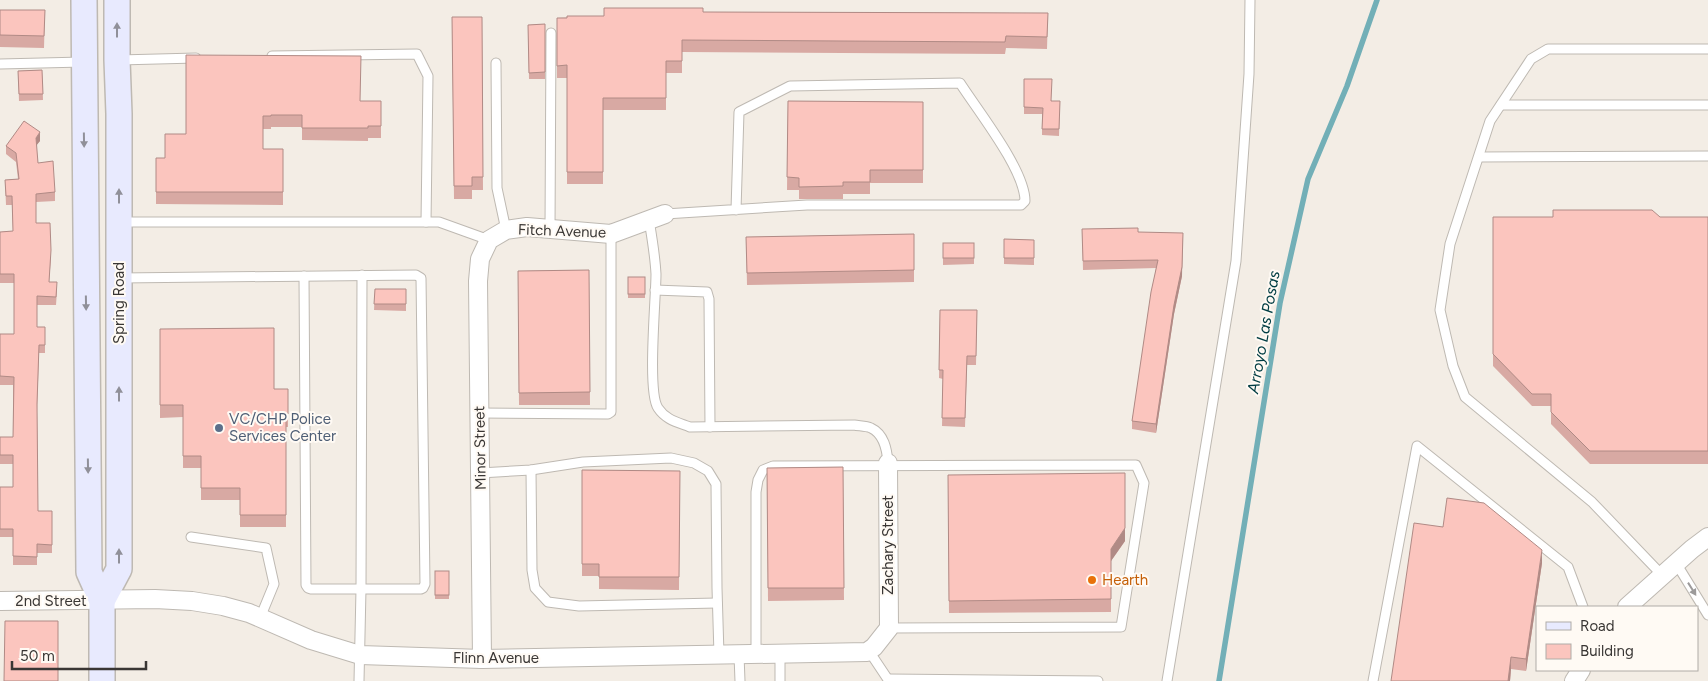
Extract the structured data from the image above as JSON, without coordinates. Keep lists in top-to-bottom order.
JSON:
{
  "streets": {
    "main road": ["Spring Road"],
    "street": [
      "Fitch Avenue",
      "Minor Street",
      "Zachary Street",
      "2nd Street",
      "Flinn Avenue"
    ]
  },
  "crossings": [
    ["Fitch Avenue", "Minor Street"],
    ["Spring Road", "2nd Street"],
    ["Spring Road", "Flinn Avenue"],
    ["Minor Street", "Flinn Avenue"],
    ["2nd Street", "Flinn Avenue"]
  ],
  "water": ["Arroyo Las Posas"],
  "places": ["VC/CHP Police Services Center", "Hearth"],
  "legend": ["Road", "Building"],
  "scale_bar": "50 m"
}
